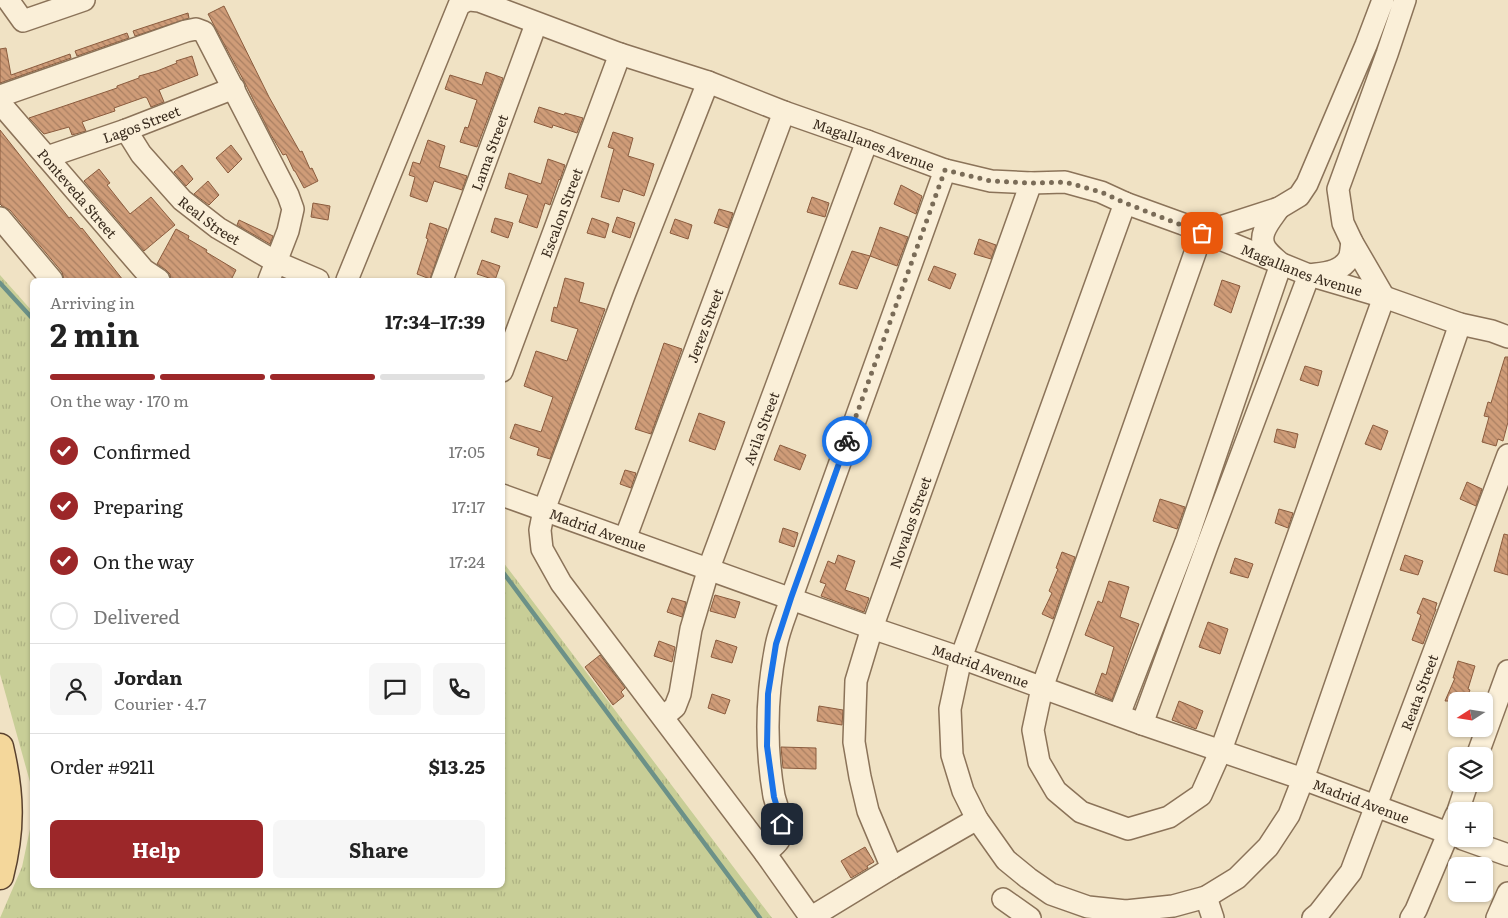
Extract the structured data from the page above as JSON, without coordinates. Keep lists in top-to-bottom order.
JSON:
{
  "streets": {
    "street": [
      "Lagos Street",
      "Magallanes Avenue",
      "Lama Street",
      "Ponteveda Street",
      "Escalon Street",
      "Real Street",
      "Jerez Street",
      "Avila Street",
      "Novalos Street",
      "Madrid Avenue",
      "Reata Street"
    ]
  },
  "crossings": [
    ["Lagos Street", "Ponteveda Street"],
    ["Lagos Street", "Real Street"],
    ["Magallanes Avenue", "Lama Street"],
    ["Magallanes Avenue", "Escalon Street"],
    ["Magallanes Avenue", "Jerez Street"],
    ["Magallanes Avenue", "Avila Street"],
    ["Magallanes Avenue", "Novalos Street"],
    ["Jerez Street", "Madrid Avenue"],
    ["Avila Street", "Madrid Avenue"],
    ["Novalos Street", "Madrid Avenue"],
    ["Madrid Avenue", "Reata Street"]
  ],
  "north": "left",
  "page": {
    "heading": ["2 min", "Arriving in", "17:34–17:39"],
    "panel": [
      "Jordan",
      "Courier · 4.7",
      "Order #9211",
      "$13.25"
    ],
    "bar": "On the way · 170 m",
    "list": [
      ["Confirmed", "17:05"],
      ["Preparing", "17:17"],
      ["On the way", "17:24"],
      "Delivered"
    ],
    "map_buttons": ["+", "−"],
    "buttons": ["Help", "Share"]
  }
}
